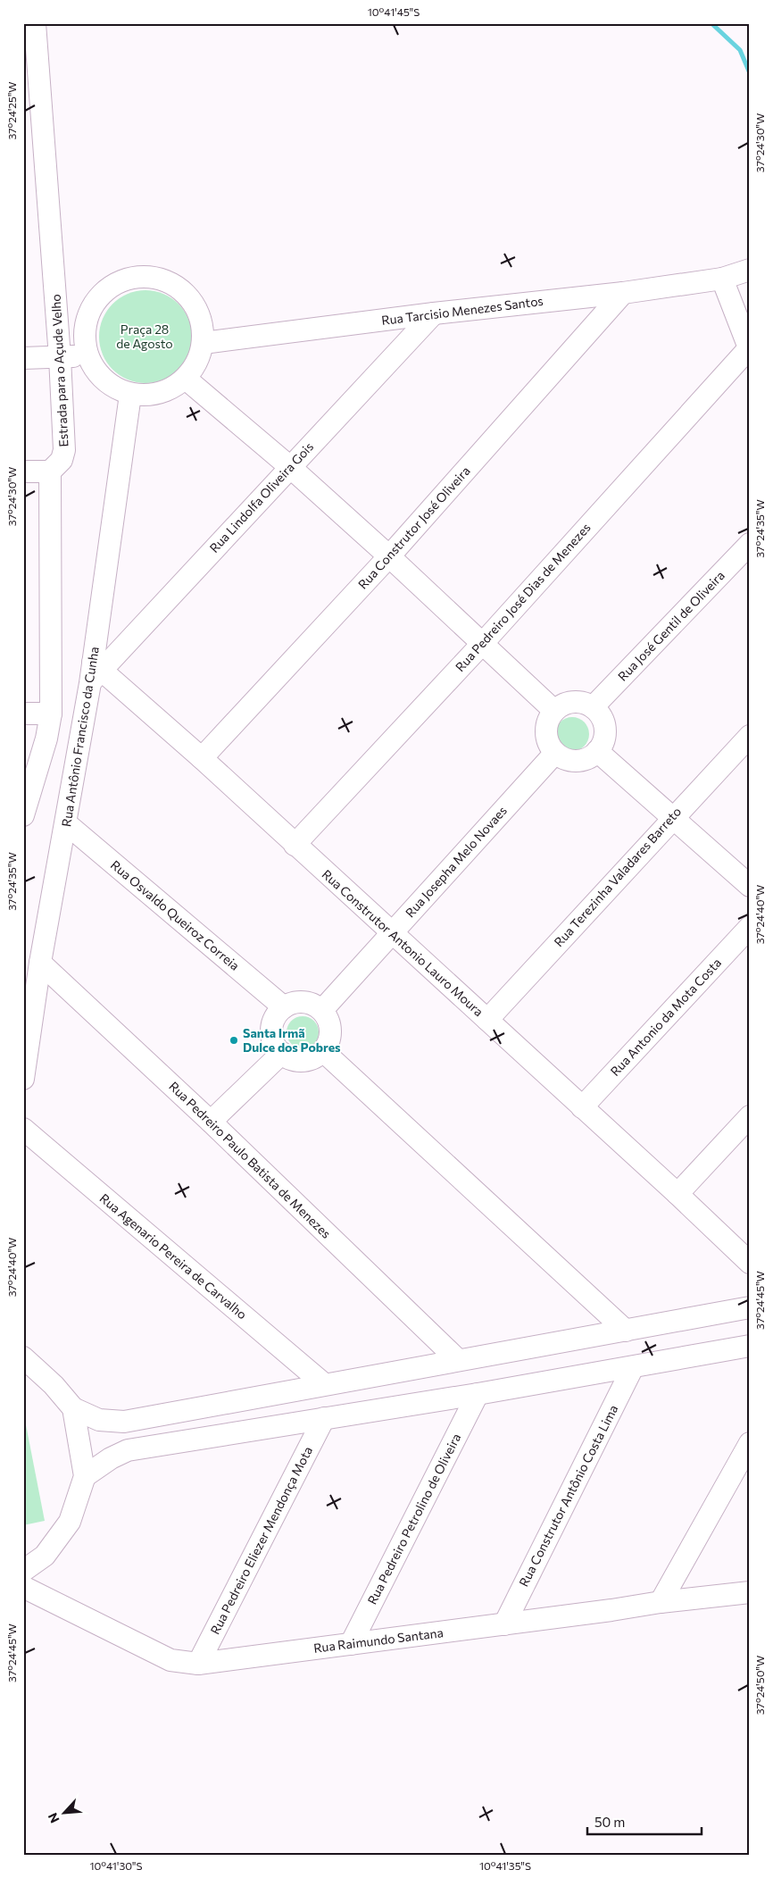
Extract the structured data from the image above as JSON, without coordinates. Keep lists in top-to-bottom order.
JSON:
{
  "streets": {
    "street": [
      "Rua Tarcisio Menezes Santos",
      "Estrada para o Açude Velho",
      "Rua Lindolfa Oliveira Gois",
      "Rua Construtor José Oliveira",
      "Rua Pedreiro José Dias de Menezes",
      "Rua José Gentil de Oliveira",
      "Rua Antônio Francisco da Cunha",
      "Rua Josepha Melo Novaes",
      "Rua Terezinha Valadares Barreto",
      "Rua Osvaldo Queiroz Correia",
      "Rua Construtor Antonio Lauro Moura",
      "Rua Antonio da Mota Costa",
      "Rua Pedreiro Paulo Batista de Menezes",
      "Rua Agenario Pereira de Carvalho",
      "Rua Construtor Antônio Costa Lima",
      "Rua Pedreiro Petrolino de Oliveira",
      "Rua Pedreiro Eliezer Mendonça Mota",
      "Rua Raimundo Santana"
    ]
  },
  "crossings": [
    ["Rua Tarcisio Menezes Santos", "Rua Lindolfa Oliveira Gois"],
    ["Rua Tarcisio Menezes Santos", "Rua Construtor José Oliveira"],
    ["Rua Tarcisio Menezes Santos", "Rua Antônio Francisco da Cunha"],
    ["Rua Lindolfa Oliveira Gois", "Rua Antônio Francisco da Cunha"],
    ["Rua Lindolfa Oliveira Gois", "Rua Construtor Antonio Lauro Moura"],
    ["Rua Construtor José Oliveira", "Rua Construtor Antonio Lauro Moura"],
    ["Rua Pedreiro José Dias de Menezes", "Rua Construtor Antonio Lauro Moura"],
    ["Rua José Gentil de Oliveira", "Rua Josepha Melo Novaes"],
    ["Rua Antônio Francisco da Cunha", "Rua Osvaldo Queiroz Correia"],
    ["Rua Antônio Francisco da Cunha", "Rua Construtor Antonio Lauro Moura"],
    ["Rua Antônio Francisco da Cunha", "Rua Pedreiro Paulo Batista de Menezes"],
    ["Rua Josepha Melo Novaes", "Rua Osvaldo Queiroz Correia"],
    ["Rua Josepha Melo Novaes", "Rua Construtor Antonio Lauro Moura"],
    ["Rua Terezinha Valadares Barreto", "Rua Construtor Antonio Lauro Moura"],
    ["Rua Construtor Antonio Lauro Moura", "Rua Antonio da Mota Costa"],
    ["Rua Construtor Antônio Costa Lima", "Rua Raimundo Santana"],
    ["Rua Pedreiro Petrolino de Oliveira", "Rua Raimundo Santana"],
    ["Rua Pedreiro Eliezer Mendonça Mota", "Rua Raimundo Santana"]
  ],
  "parks": ["Praça 28 de Agosto"],
  "places": ["Santa Irmã Dulce dos Pobres"],
  "scale_bar": "50 m",
  "north": "bottom left",
  "coordinates": [
    "10°41'45\"S",
    "37°24'25\"W",
    "37°24'30\"W",
    "37°24'35\"W",
    "37°24'40\"W",
    "37°24'45\"W",
    "37°24'50\"W",
    "10°41'30\"S",
    "10°41'35\"S"
  ]
}
